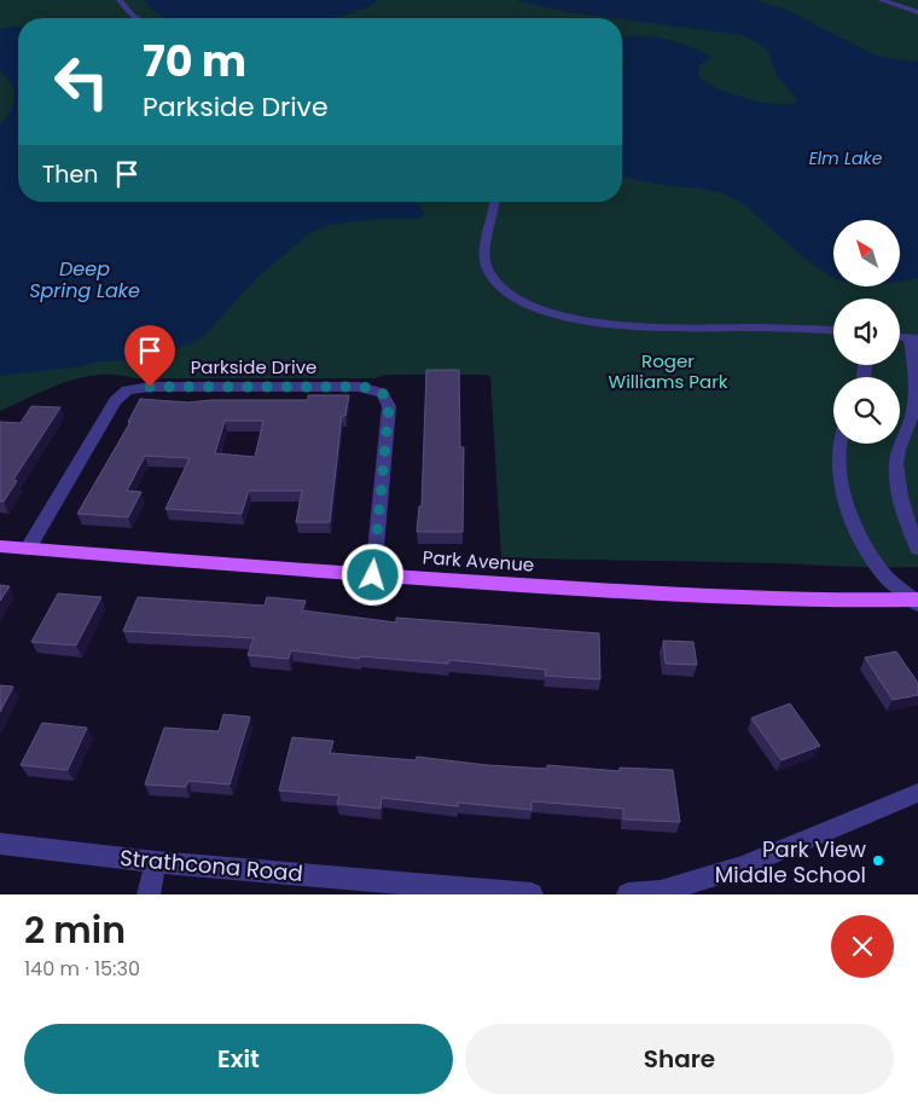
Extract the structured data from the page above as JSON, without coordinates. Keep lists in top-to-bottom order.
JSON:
{
  "streets": {
    "main road": ["Park Avenue"],
    "street": ["Parkside Drive", "Strathcona Road"]
  },
  "crossings": [
    ["Parkside Drive", "Park Avenue"]
  ],
  "water": ["Elm Lake", "Deep Spring Lake"],
  "parks": ["Roger Williams Park"],
  "places": ["Park View Middle School"],
  "north": "top left",
  "page": {
    "turn": ["70 m", "Parkside Drive"],
    "then": "Then",
    "heading": ["2 min", "140 m · 15:30"],
    "buttons": ["Exit", "Share"]
  }
}
